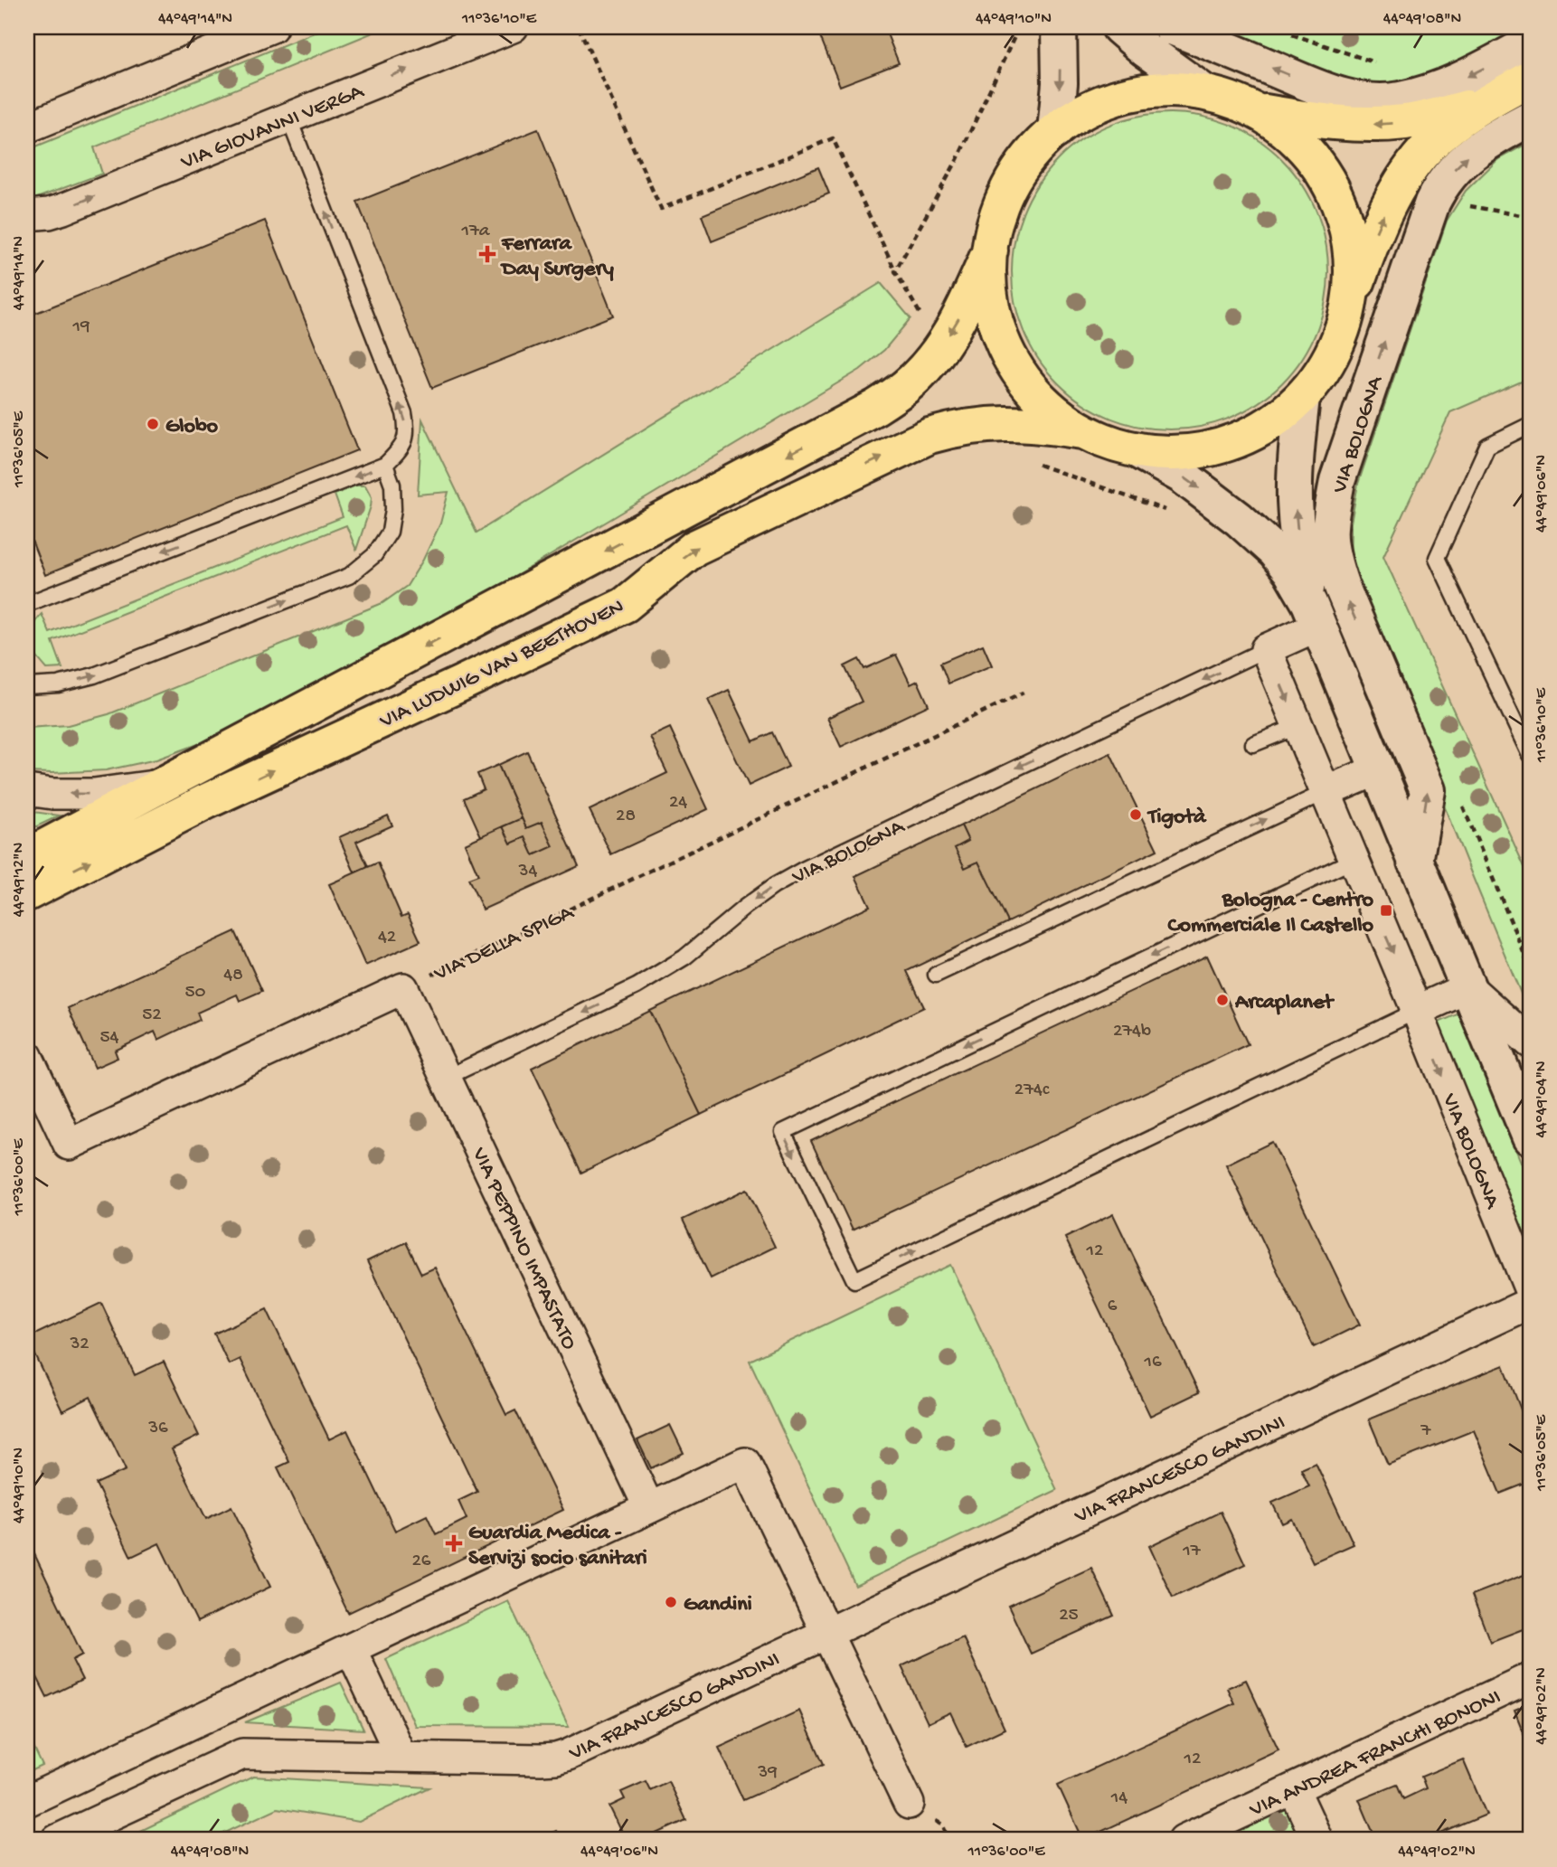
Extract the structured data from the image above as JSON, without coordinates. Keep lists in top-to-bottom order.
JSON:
{
  "streets": {
    "main road": ["VIA BOLOGNA", "VIA LUDWIG VAN BEETHOVEN"],
    "street": [
      "VIA GIOVANNI VERGA",
      "VIA PEPPINO IMPASTATO",
      "VIA FRANCESCO GANDINI",
      "VIA ANDREA FRANCHI BONONI"
    ],
    "path": ["VIA DELLA SPIGA"]
  },
  "crossings": [
    ["VIA BOLOGNA", "VIA LUDWIG VAN BEETHOVEN"],
    ["VIA BOLOGNA", "VIA PEPPINO IMPASTATO"],
    ["VIA DELLA SPIGA", "VIA PEPPINO IMPASTATO"]
  ],
  "places": {
    "health": ["Ferrara Day Surgery", "Guardia Medica - Servizi socio sanitari"],
    "other": [
      "Globo",
      "Tigotà",
      "Arcaplanet",
      "Gandini"
    ],
    "transit": ["Bologna - Centro Commerciale Il Castello"]
  },
  "house_numbers": [
    "17a",
    "19",
    "24",
    "28",
    "34",
    "42",
    "48",
    "50",
    "52",
    "274b",
    "54",
    "274c",
    "12",
    "6",
    "32",
    "16",
    "36",
    "7",
    "17",
    "26",
    "25",
    "12",
    "39",
    "14"
  ],
  "coordinates": [
    "44°49'14\"N",
    "11°36'10\"E",
    "44°49'10\"N",
    "44°49'08\"N",
    "11°36'05\"E",
    "44°49'06\"N",
    "44°49'12\"N",
    "44°49'04\"N",
    "11°36'00\"E",
    "44°49'02\"N"
  ]
}
